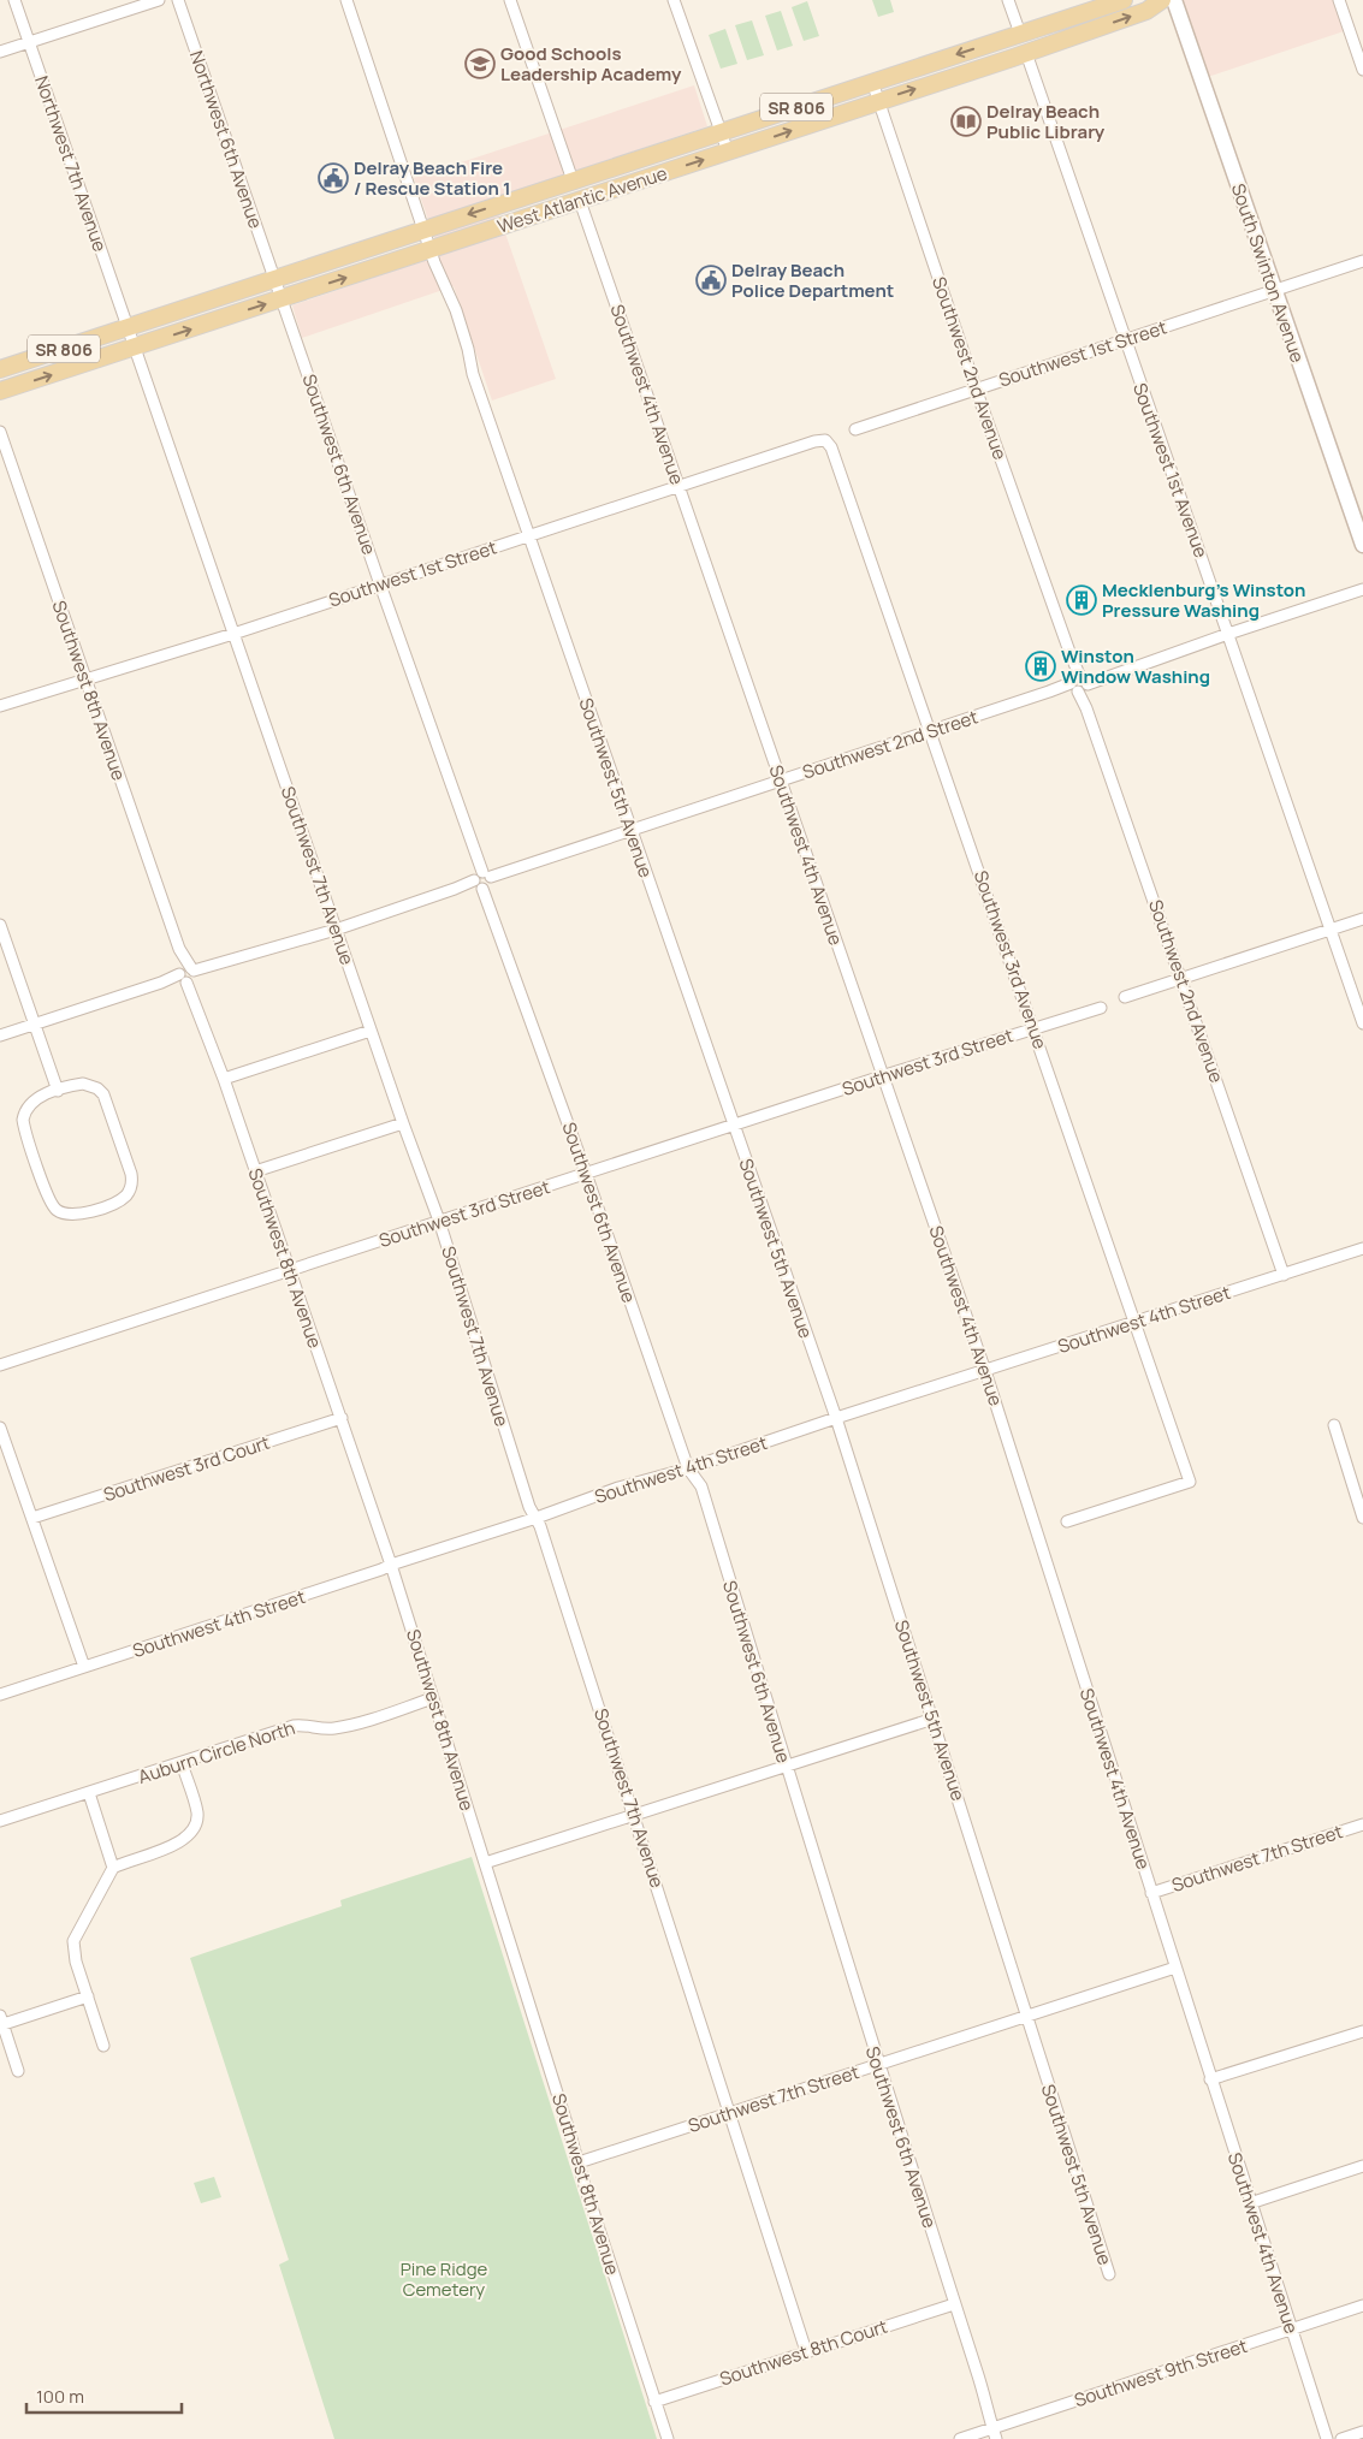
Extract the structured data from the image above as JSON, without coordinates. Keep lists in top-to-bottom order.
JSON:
{
  "streets": {
    "main road": ["SR 806", "West Atlantic Avenue"],
    "street": [
      "Northwest 6th Avenue",
      "Northwest 7th Avenue",
      "South Swinton Avenue",
      "Southwest 1st Street",
      "Southwest 2nd Avenue",
      "Southwest 4th Avenue",
      "Southwest 6th Avenue",
      "Southwest 1st Avenue",
      "Southwest 8th Avenue",
      "Southwest 2nd Street",
      "Southwest 5th Avenue",
      "Southwest 7th Avenue",
      "Southwest 3rd Avenue",
      "Southwest 3rd Street",
      "Southwest 4th Street",
      "Southwest 3rd Court",
      "Auburn Circle North",
      "Southwest 7th Street",
      "Southwest 8th Court",
      "Southwest 9th Street"
    ]
  },
  "crossings": [
    ["Northwest 6th Avenue", "West Atlantic Avenue"],
    ["Northwest 6th Avenue", "Southwest 6th Avenue"],
    ["Northwest 7th Avenue", "West Atlantic Avenue"],
    ["Northwest 7th Avenue", "Southwest 7th Avenue"],
    ["West Atlantic Avenue", "Southwest 2nd Avenue"],
    ["West Atlantic Avenue", "Southwest 4th Avenue"],
    ["West Atlantic Avenue", "Southwest 6th Avenue"],
    ["West Atlantic Avenue", "Southwest 1st Avenue"],
    ["West Atlantic Avenue", "Southwest 5th Avenue"],
    ["West Atlantic Avenue", "Southwest 7th Avenue"],
    ["South Swinton Avenue", "Southwest 1st Street"],
    ["Southwest 1st Street", "Southwest 2nd Avenue"],
    ["Southwest 1st Street", "Southwest 4th Avenue"],
    ["Southwest 1st Street", "Southwest 6th Avenue"],
    ["Southwest 1st Street", "Southwest 1st Avenue"],
    ["Southwest 1st Street", "Southwest 8th Avenue"],
    ["Southwest 1st Street", "Southwest 5th Avenue"],
    ["Southwest 1st Street", "Southwest 7th Avenue"],
    ["Southwest 1st Street", "Southwest 3rd Avenue"],
    ["Southwest 2nd Avenue", "Southwest 2nd Street"],
    ["Southwest 2nd Avenue", "Southwest 4th Street"],
    ["Southwest 4th Avenue", "Southwest 2nd Street"],
    ["Southwest 4th Avenue", "Southwest 3rd Street"],
    ["Southwest 4th Avenue", "Southwest 4th Street"],
    ["Southwest 4th Avenue", "Southwest 7th Street"],
    ["Southwest 4th Avenue", "Southwest 9th Street"],
    ["Southwest 6th Avenue", "Southwest 2nd Street"],
    ["Southwest 6th Avenue", "Southwest 3rd Street"],
    ["Southwest 6th Avenue", "Southwest 4th Street"],
    ["Southwest 6th Avenue", "Southwest 7th Street"],
    ["Southwest 6th Avenue", "Southwest 8th Court"],
    ["Southwest 6th Avenue", "Southwest 9th Street"],
    ["Southwest 1st Avenue", "Southwest 2nd Street"],
    ["Southwest 8th Avenue", "Southwest 2nd Street"],
    ["Southwest 8th Avenue", "Southwest 3rd Street"],
    ["Southwest 8th Avenue", "Southwest 4th Street"],
    ["Southwest 8th Avenue", "Southwest 3rd Court"],
    ["Southwest 8th Avenue", "Auburn Circle North"],
    ["Southwest 8th Avenue", "Southwest 7th Street"],
    ["Southwest 8th Avenue", "Southwest 8th Court"],
    ["Southwest 2nd Street", "Southwest 5th Avenue"],
    ["Southwest 2nd Street", "Southwest 7th Avenue"],
    ["Southwest 2nd Street", "Southwest 3rd Avenue"],
    ["Southwest 5th Avenue", "Southwest 3rd Street"],
    ["Southwest 5th Avenue", "Southwest 4th Street"],
    ["Southwest 5th Avenue", "Southwest 7th Street"],
    ["Southwest 7th Avenue", "Southwest 3rd Street"],
    ["Southwest 7th Avenue", "Southwest 4th Street"],
    ["Southwest 7th Avenue", "Southwest 7th Street"],
    ["Southwest 7th Avenue", "Southwest 8th Court"],
    ["Southwest 3rd Avenue", "Southwest 3rd Street"],
    ["Southwest 3rd Avenue", "Southwest 4th Street"]
  ],
  "parks": ["Pine Ridge Cemetery"],
  "places": {
    "school or university": ["Good Schools Leadership Academy"],
    "library": ["Delray Beach Public Library"],
    "public building": ["Delray Beach Fire / Rescue Station 1", "Delray Beach Police Department"],
    "building": ["Mecklenburg's Winston Pressure Washing", "Winston Window Washing"]
  },
  "scale_bar": "100 m"
}
